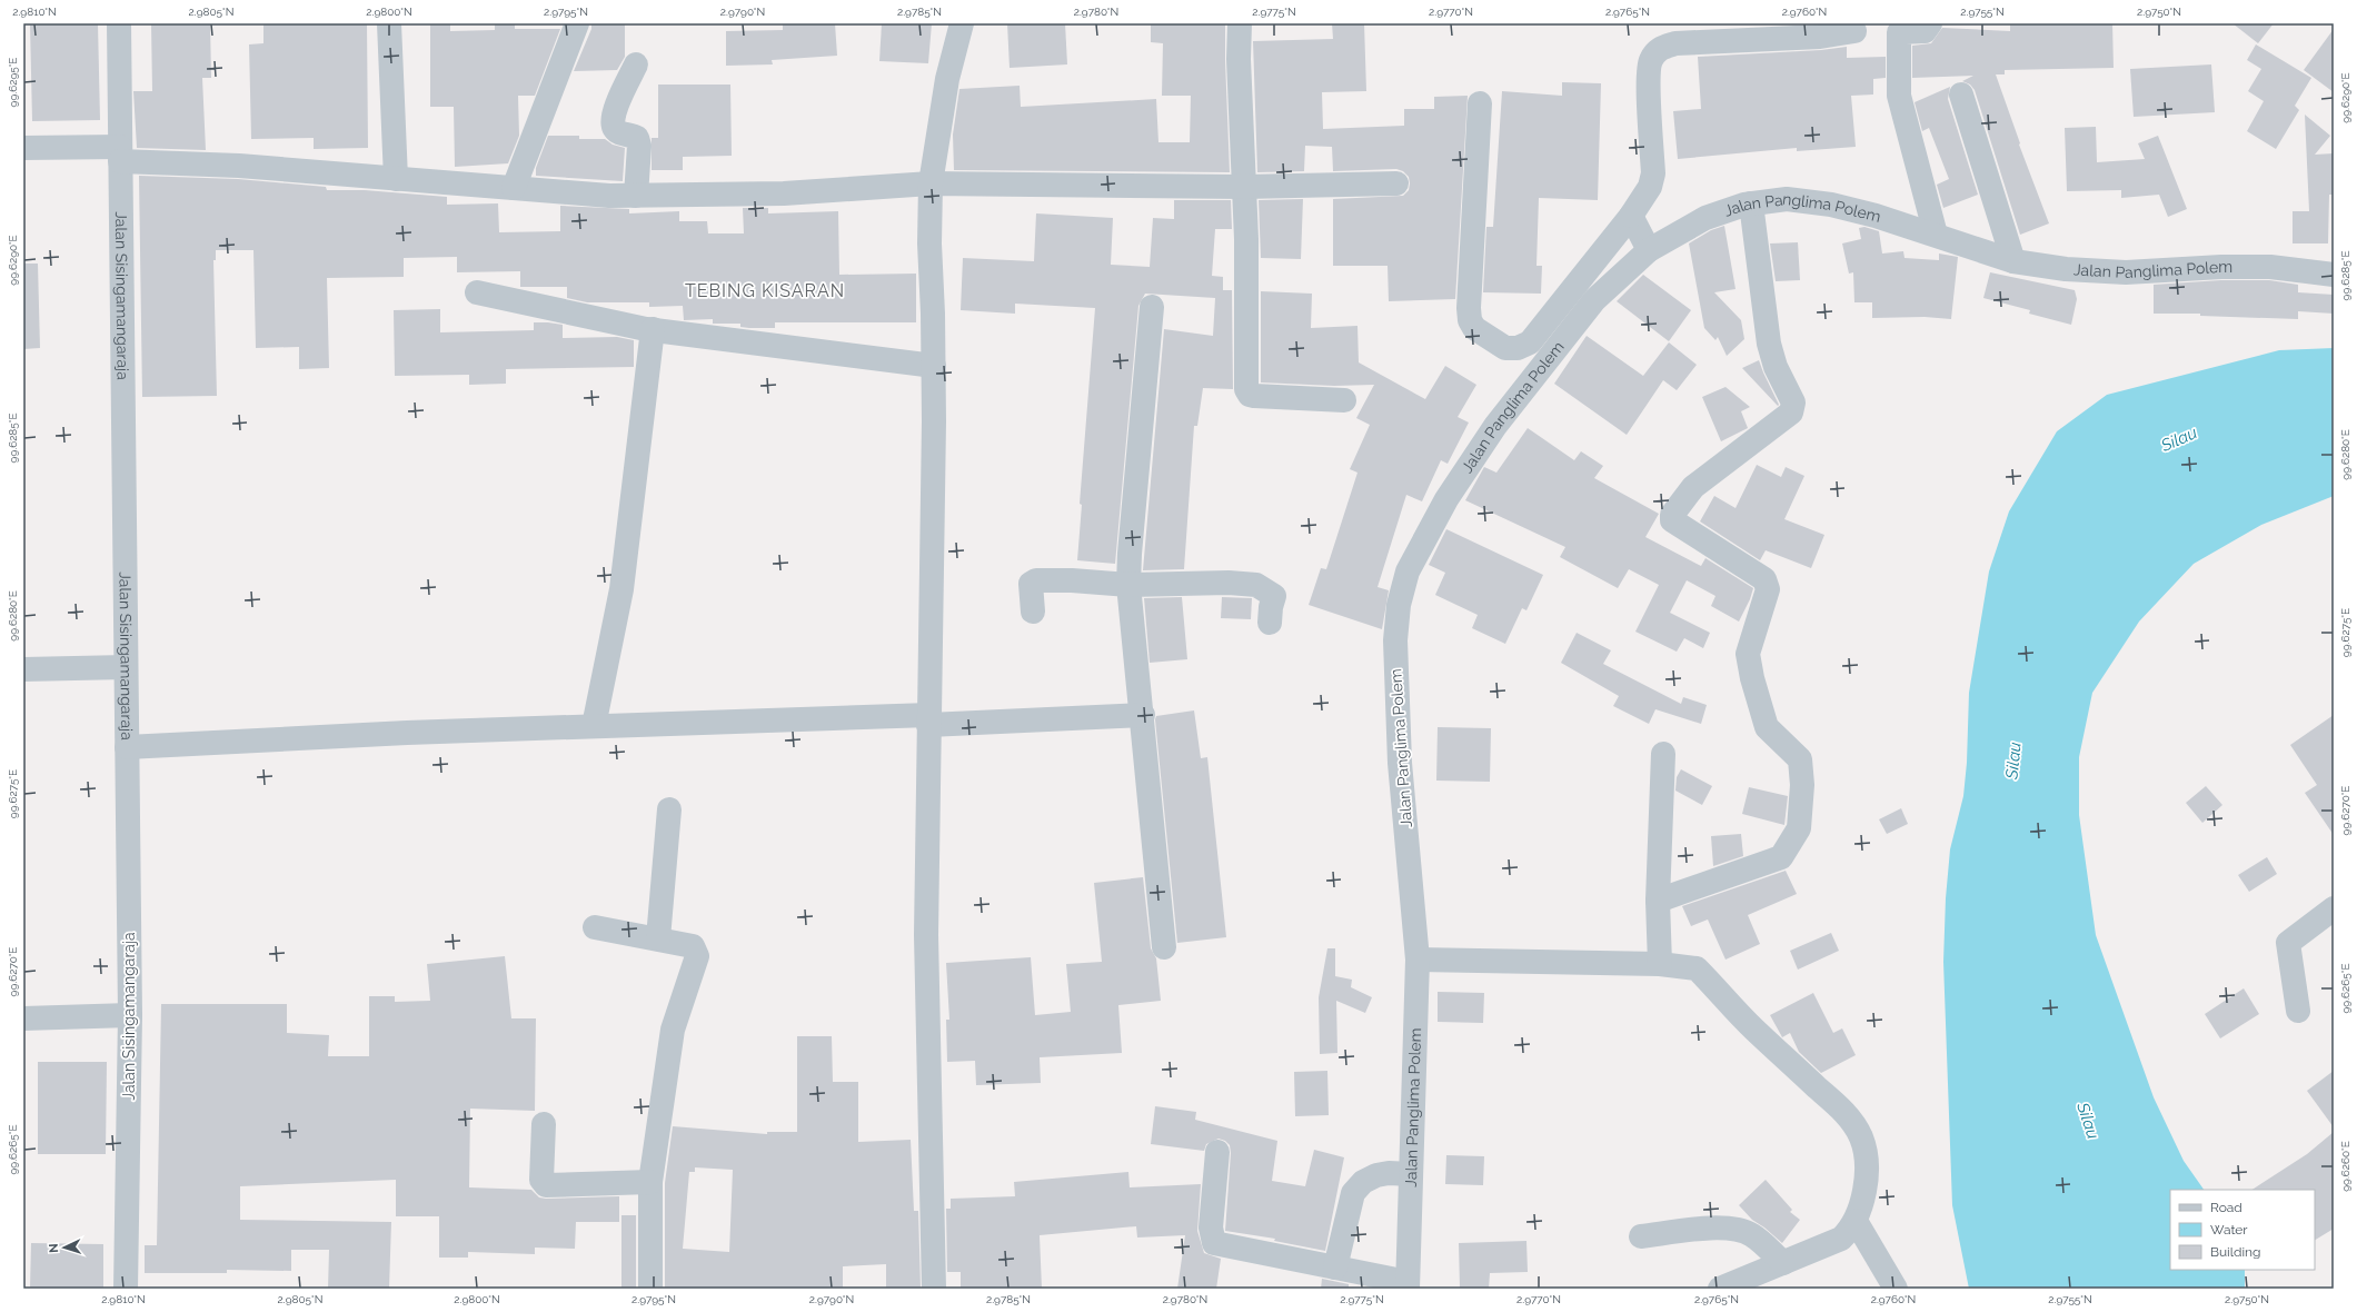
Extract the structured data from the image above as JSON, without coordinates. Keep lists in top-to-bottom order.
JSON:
{
  "streets": {
    "street": ["Jalan Panglima Polem", "Jalan Sisingamangaraja"]
  },
  "districts": ["TEBING KISARAN"],
  "water": ["Silau"],
  "legend": ["Road", "Water", "Building"],
  "north": "left",
  "coordinates": [
    "2.9810°N",
    "2.9805°N",
    "2.9800°N",
    "2.9795°N",
    "2.9790°N",
    "2.9785°N",
    "2.9780°N",
    "2.9775°N",
    "2.9770°N",
    "2.9765°N",
    "2.9760°N",
    "2.9755°N",
    "2.9750°N",
    "99.6295°E",
    "99.6290°E",
    "99.6285°E",
    "99.6280°E",
    "99.6275°E",
    "99.6270°E",
    "99.6265°E",
    "99.6260°E"
  ]
}
